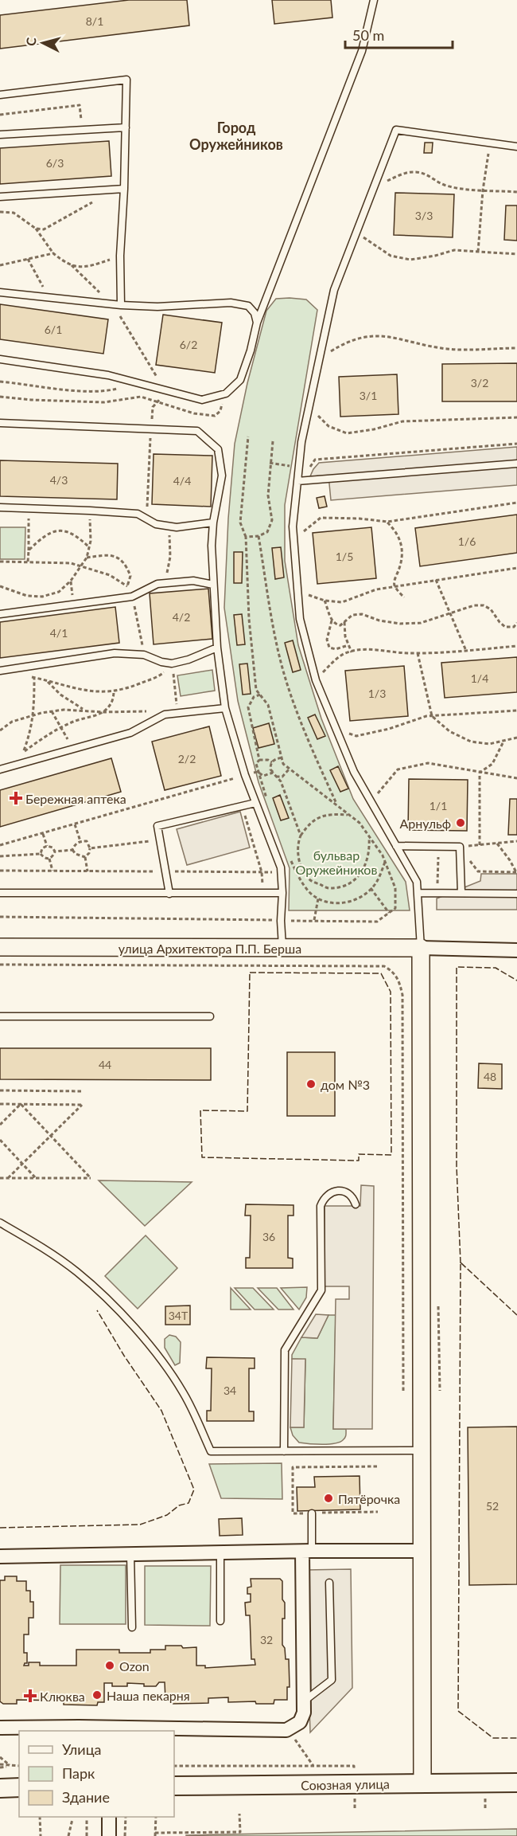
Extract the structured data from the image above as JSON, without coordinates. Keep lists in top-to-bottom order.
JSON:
{
  "streets": {
    "main road": ["Союзная улица"],
    "street": ["улица Архитектора П.П. Берша"]
  },
  "districts": ["Город Оружейников"],
  "parks": ["бульвар Оружейников"],
  "places": {
    "health": ["Бережная аптека", "Клюква"],
    "other": [
      "Арнульф",
      "дом №3",
      "Пятёрочка",
      "Ozon",
      "Наша пекарня"
    ]
  },
  "house_numbers": [
    "8/1",
    "6/3",
    "3/3",
    "6/1",
    "6/2",
    "3/2",
    "3/1",
    "4/3",
    "4/4",
    "1/6",
    "1/5",
    "4/2",
    "4/1",
    "1/4",
    "1/3",
    "2/2",
    "1/1",
    "44",
    "48",
    "36",
    "34Т",
    "34",
    "52",
    "32"
  ],
  "legend": ["Улица", "Парк", "Здание"],
  "scale_bar": "50 m",
  "north": "left"
}
